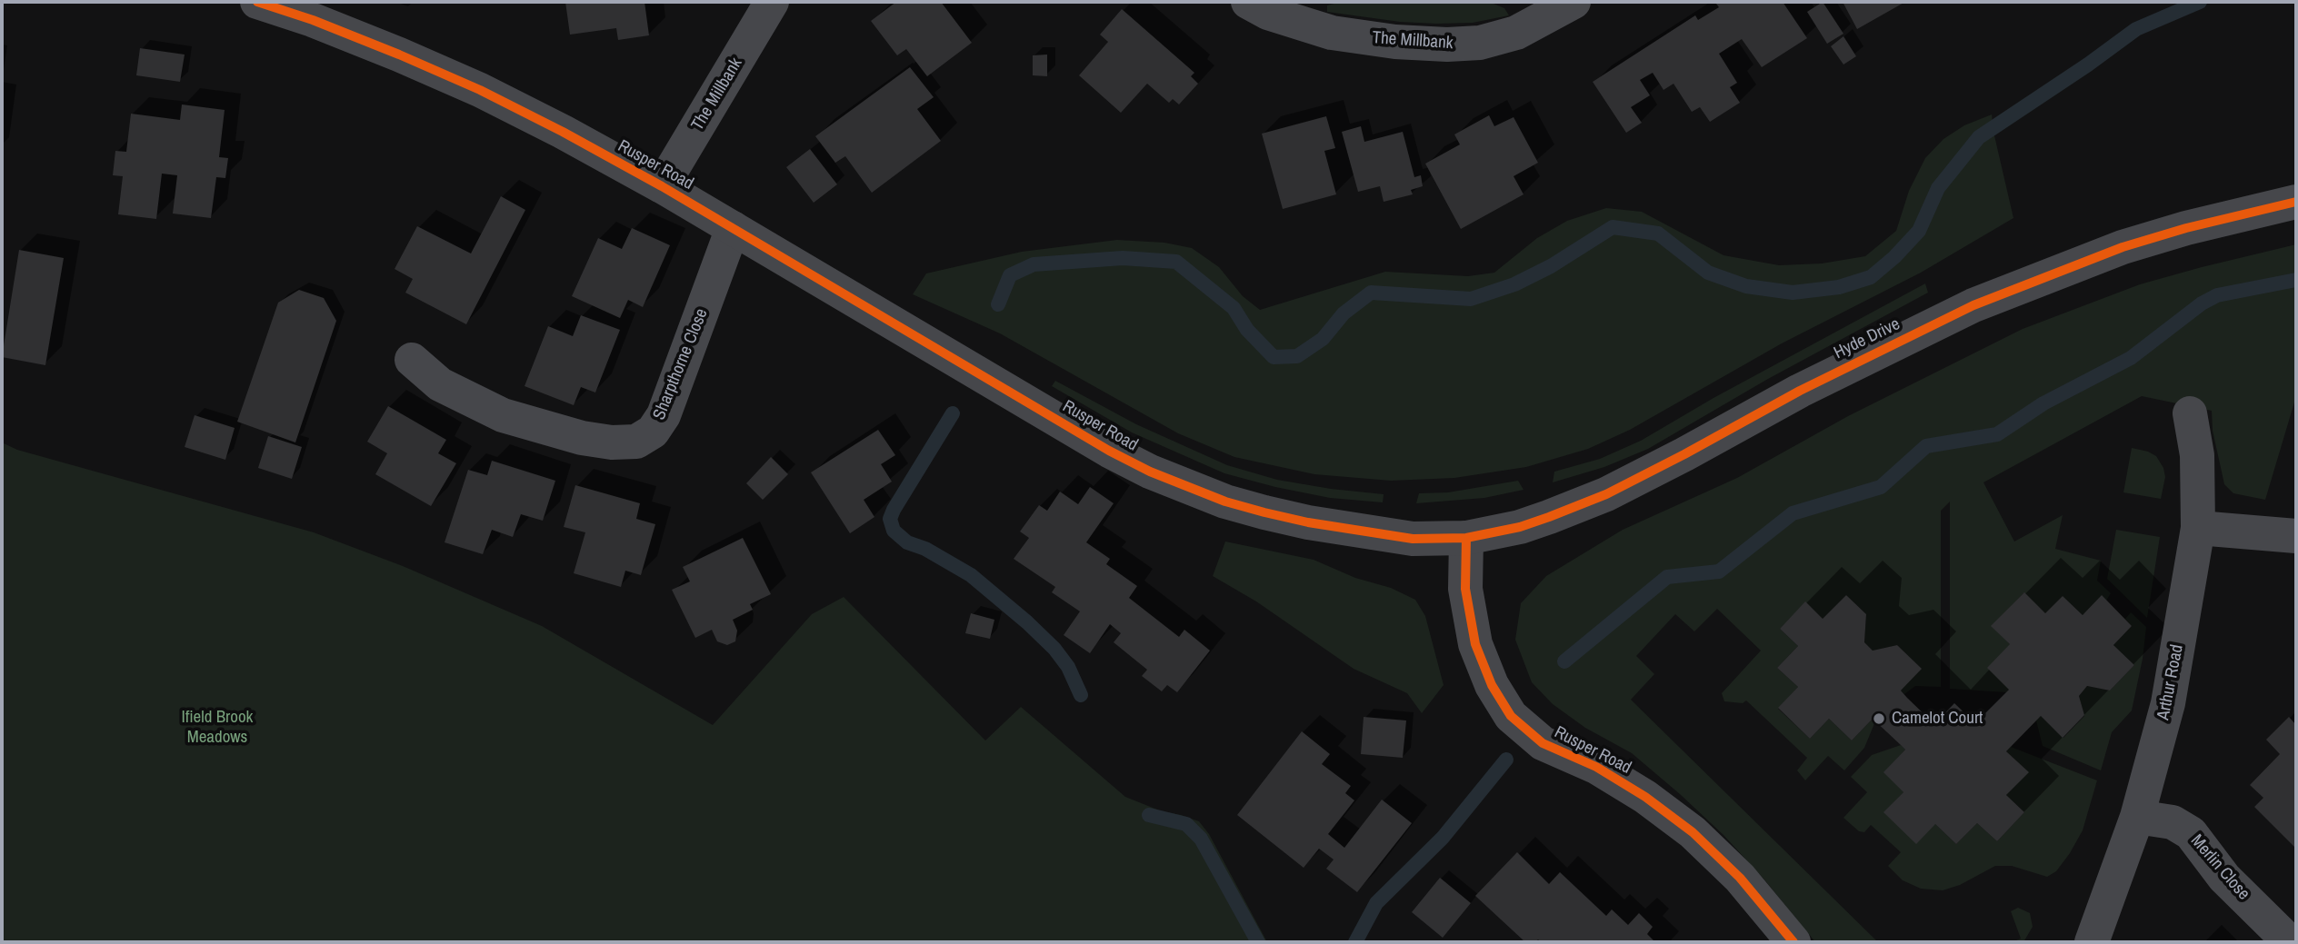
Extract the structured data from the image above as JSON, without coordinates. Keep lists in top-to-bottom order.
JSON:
{
  "streets": {
    "street": [
      "The Millbank",
      "Rusper Road",
      "Hyde Drive",
      "Sharpthorne Close",
      "Arthur Road",
      "Merlin Close"
    ]
  },
  "crossings": [
    ["The Millbank", "Rusper Road"],
    ["Rusper Road", "Hyde Drive"],
    ["Rusper Road", "Sharpthorne Close"],
    ["Arthur Road", "Merlin Close"]
  ],
  "parks": ["Ifield Brook Meadows"],
  "places": ["Camelot Court"]
}
